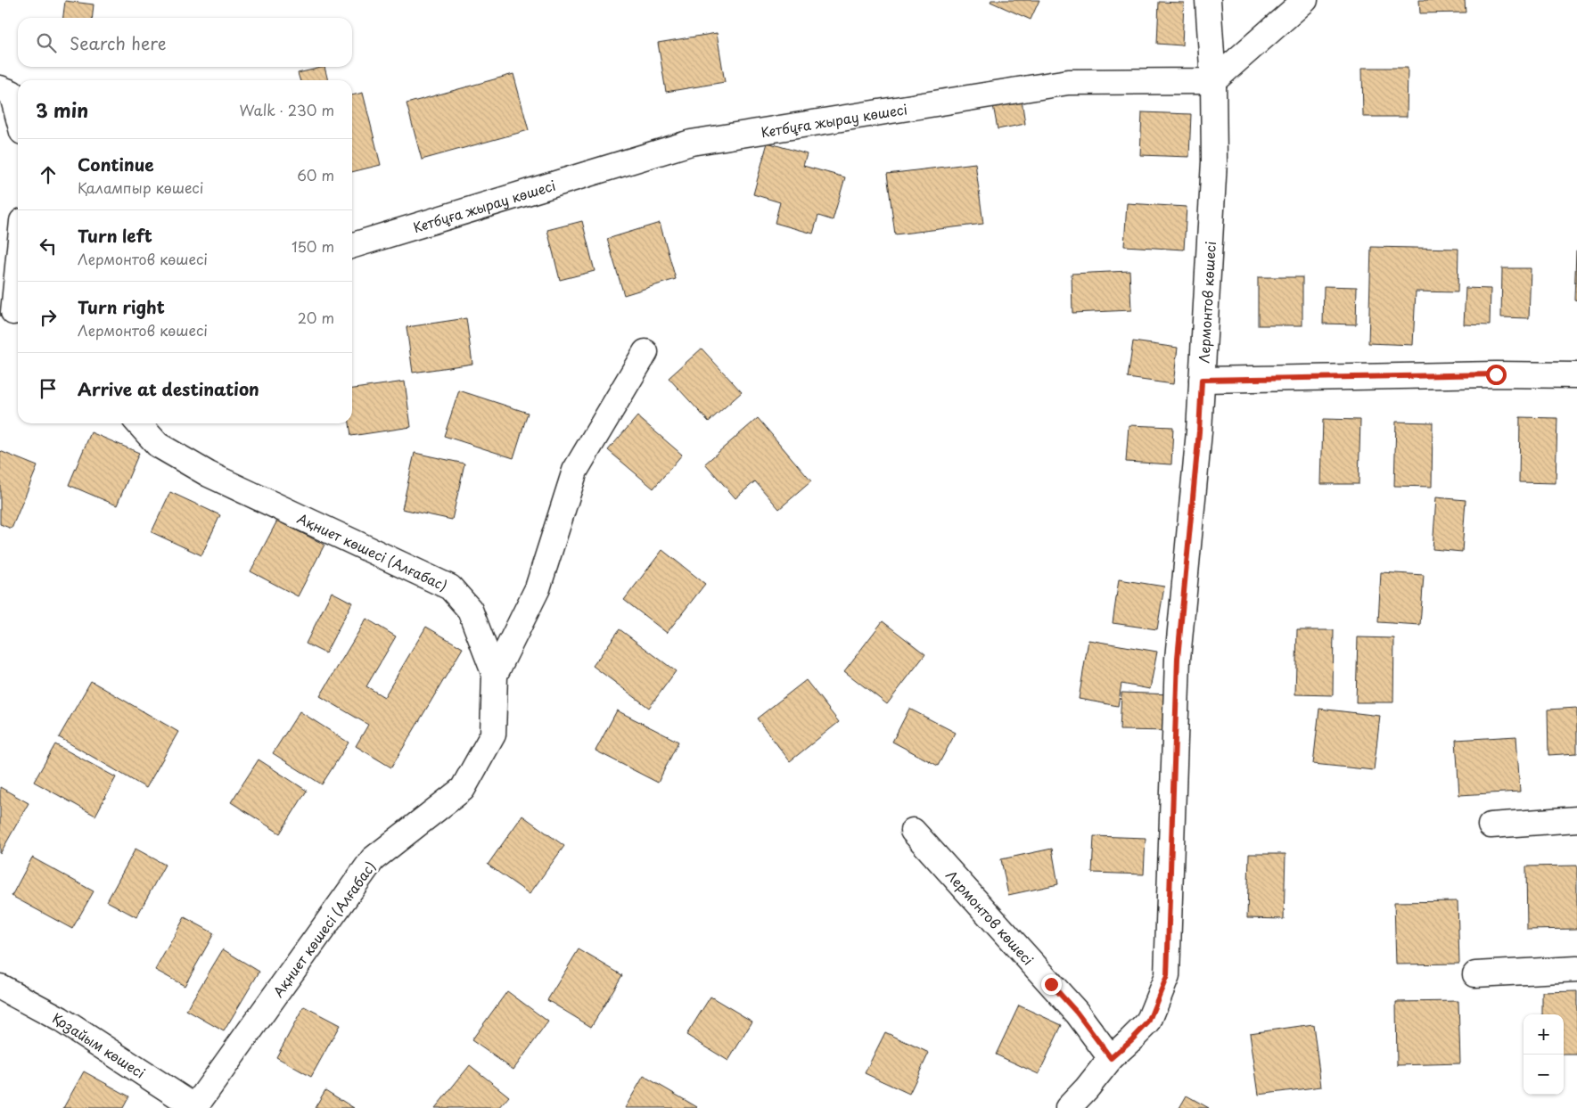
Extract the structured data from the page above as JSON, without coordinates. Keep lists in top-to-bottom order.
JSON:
{
  "streets": {
    "street": [
      "Кетбұға жырау көшесі",
      "Лермонтов көшесі",
      "Ақниет көшесі (Алғабас)",
      "Қозайым көшесі"
    ]
  },
  "crossings": [
    ["Кетбұға жырау көшесі", "Лермонтов көшесі"],
    ["Ақниет көшесі (Алғабас)", "Қозайым көшесі"]
  ],
  "page": {
    "search": "Search here",
    "heading": ["3 min", "Walk · 230 m"],
    "list": [
      ["Continue", "Қалампыр көшесі", "60 m"],
      ["Turn left", "Лермонтов көшесі", "150 m"],
      ["Turn right", "Лермонтов көшесі", "20 m"],
      "Arrive at destination"
    ],
    "map_buttons": ["+", "−"]
  }
}
